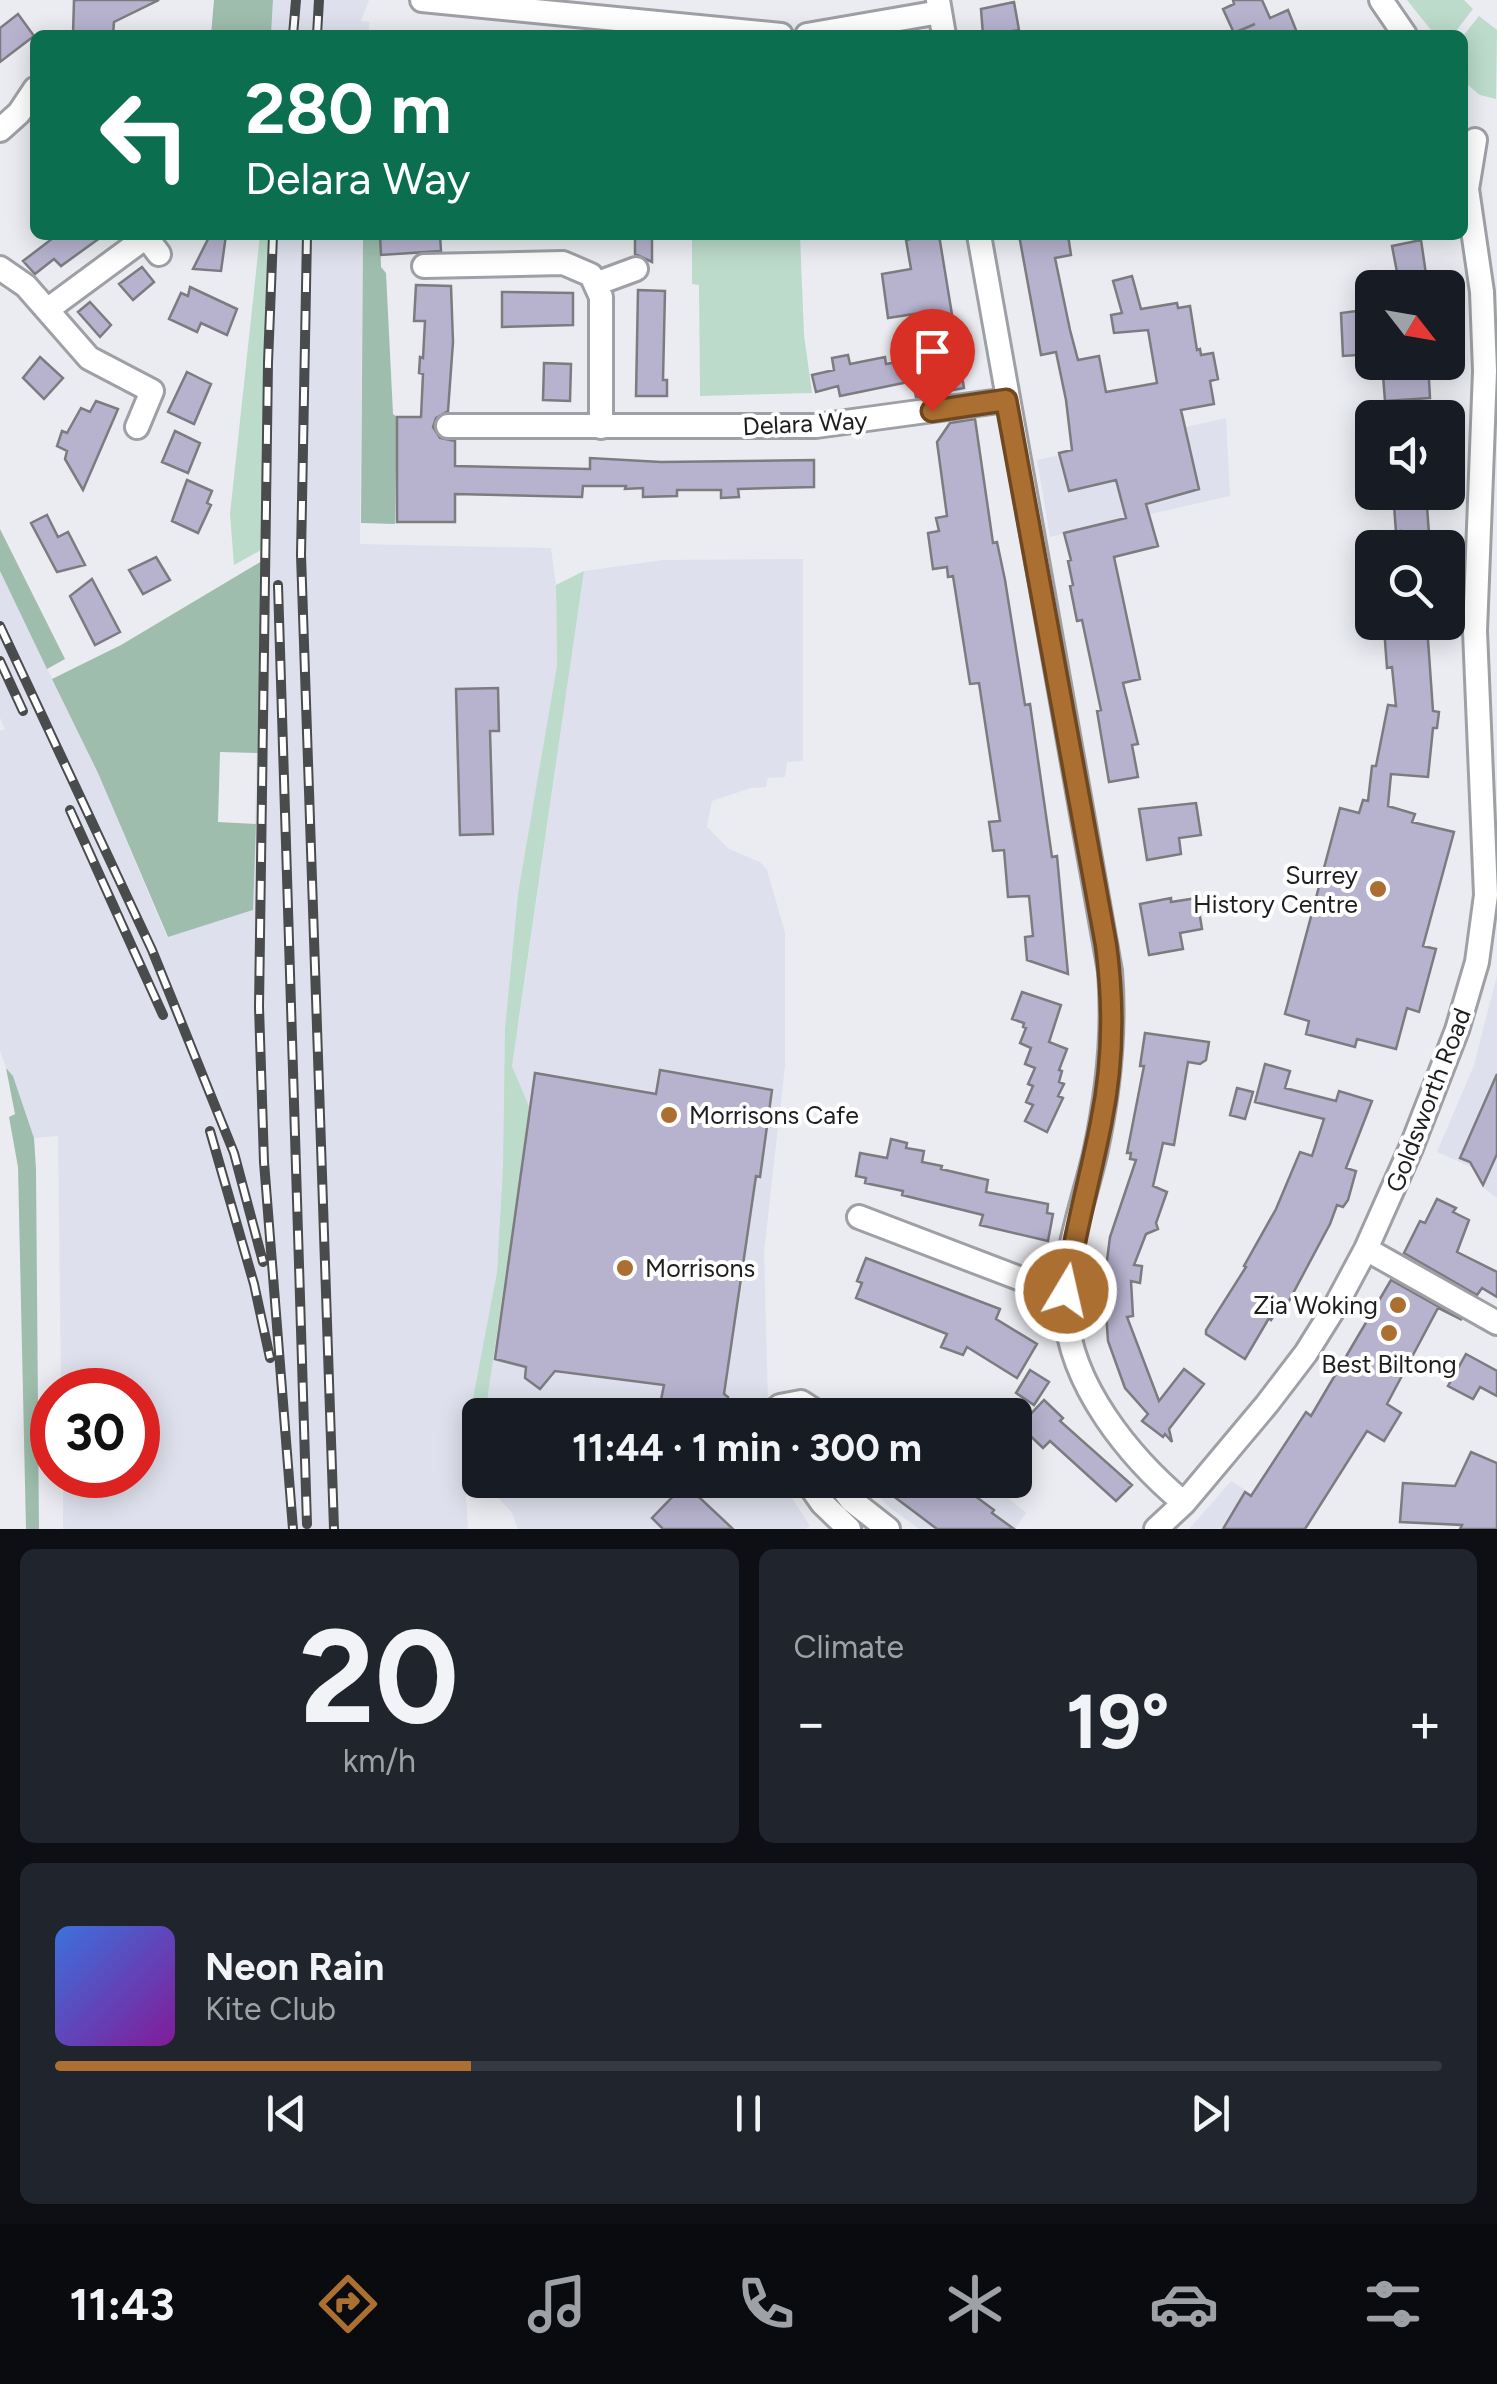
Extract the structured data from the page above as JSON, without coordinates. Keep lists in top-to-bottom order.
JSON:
{
  "streets": {
    "street": ["Delara Way", "Goldsworth Road"]
  },
  "places": [
    "Surrey History Centre",
    "Morrisons Cafe",
    "Morrisons",
    "Zia Woking",
    "Best Biltong"
  ],
  "north": "bottom right",
  "page": {
    "turn": ["280 m", "Delara Way"],
    "limit": "30",
    "trip": "11:44 · 1 min · 300 m",
    "tile": [
      ["20", "km/h"],
      "Climate"
    ],
    "heat": ["−", "19°", "+"],
    "song": ["Neon Rain", "Kite Club"],
    "tabs": "11:43"
  }
}
